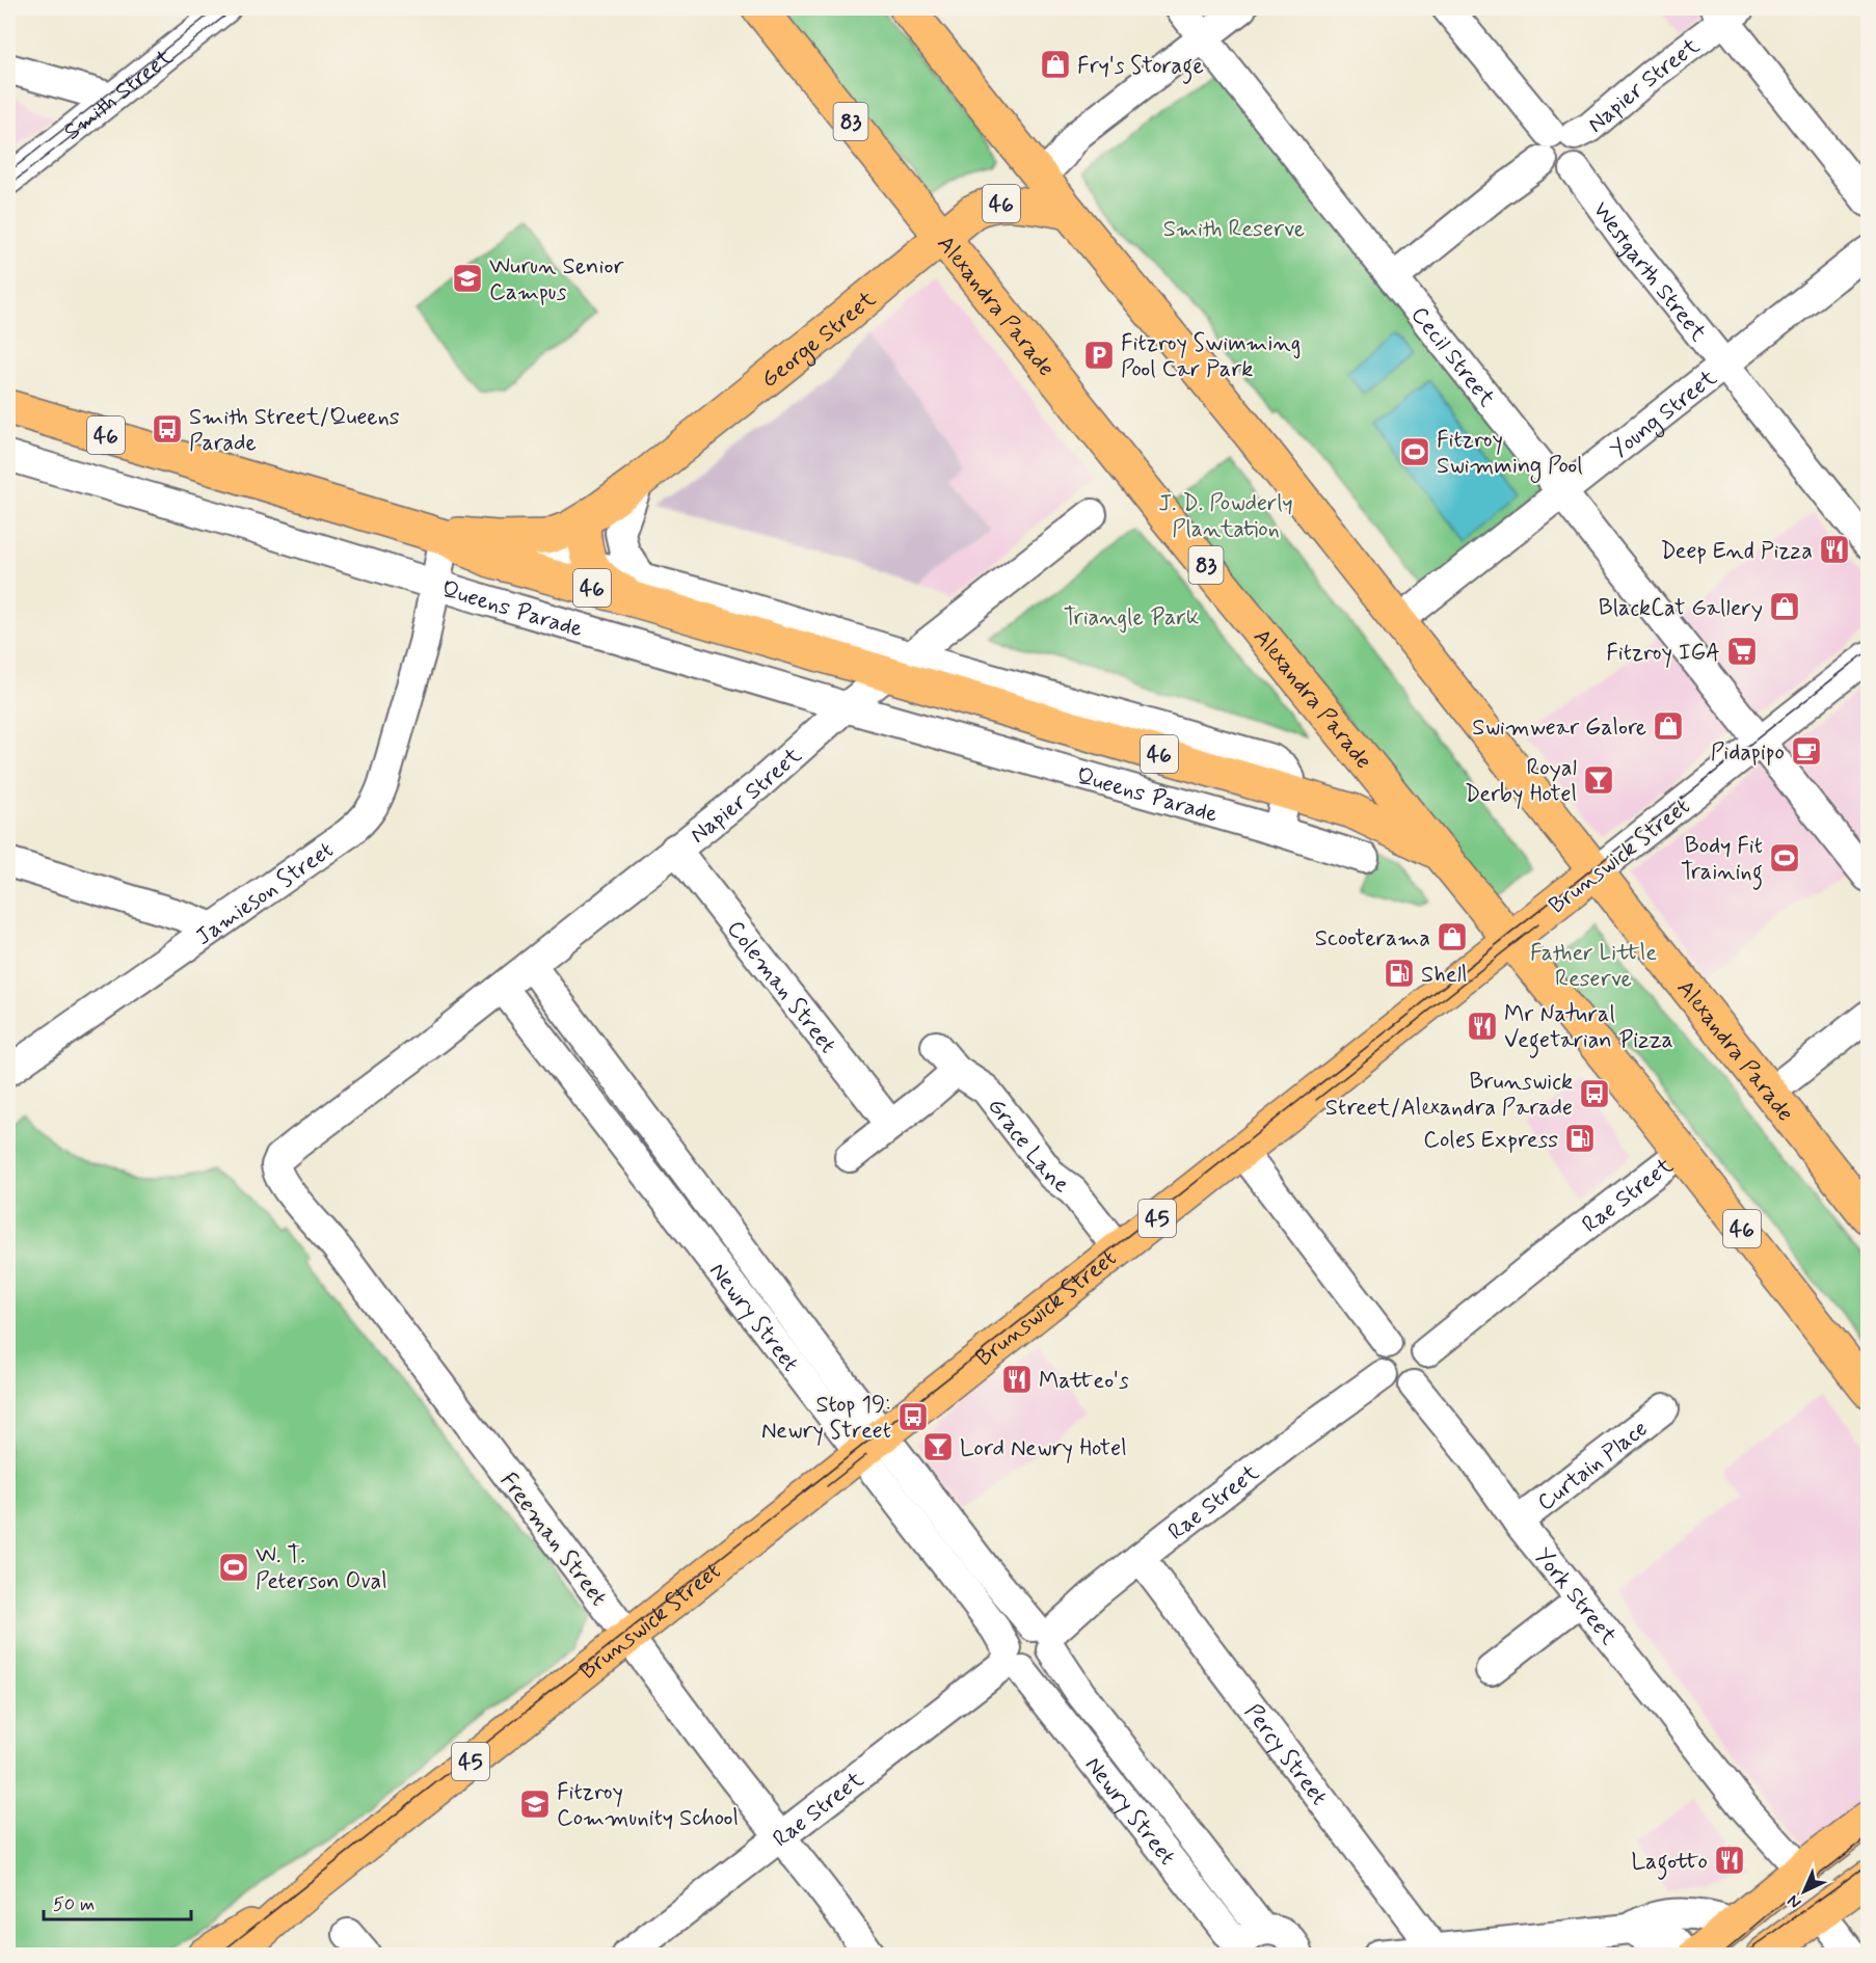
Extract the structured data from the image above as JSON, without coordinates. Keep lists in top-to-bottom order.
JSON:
{
  "streets": {
    "main road": [
      "83",
      "46",
      "Alexandra Parade",
      "George Street",
      "Queens Parade",
      "Brunswick Street",
      "45"
    ],
    "street": [
      "Napier Street",
      "Smith Street",
      "Westgarth Street",
      "Cecil Street",
      "Young Street",
      "Jamieson Street",
      "Coleman Street",
      "Grace Lane",
      "Rae Street",
      "Newry Street",
      "Curtain Place",
      "Freeman Street",
      "York Street",
      "Percy Street"
    ]
  },
  "crossings": [
    ["Napier Street", "Westgarth Street"],
    ["Napier Street", "Cecil Street"],
    ["Napier Street", "Queens Parade"],
    ["Napier Street", "Coleman Street"],
    ["Napier Street", "Newry Street"],
    ["Napier Street", "Freeman Street"],
    ["46", "George Street"],
    ["46", "Queens Parade"],
    ["46", "Jamieson Street"],
    ["Westgarth Street", "Young Street"],
    ["Alexandra Parade", "George Street"],
    ["Alexandra Parade", "Young Street"],
    ["Alexandra Parade", "Queens Parade"],
    ["Alexandra Parade", "Brunswick Street"],
    ["Alexandra Parade", "Rae Street"],
    ["Cecil Street", "Young Street"],
    ["Cecil Street", "Brunswick Street"],
    ["Queens Parade", "Jamieson Street"],
    ["Brunswick Street", "Grace Lane"],
    ["Brunswick Street", "Newry Street"],
    ["Brunswick Street", "Freeman Street"],
    ["Rae Street", "Newry Street"],
    ["Rae Street", "Freeman Street"],
    ["Rae Street", "York Street"],
    ["Rae Street", "Percy Street"],
    ["Curtain Place", "York Street"]
  ],
  "parks": [
    "Smith Reserve",
    "J. D. Powderly Plantation",
    "Triangle Park",
    "Father Little Reserve"
  ],
  "places": {
    "shop": [
      "Fry's Storage",
      "BlackCat Gallery",
      "Swimwear Galore",
      "Scooterama"
    ],
    "school or university": ["Wurun Senior Campus", "Fitzroy Community School"],
    "parking": ["Fitzroy Swimming Pool Car Park"],
    "bus stop": ["Smith Street/Queens Parade", "Brunswick Street/Alexandra Parade", "Stop 19: Newry Street"],
    "sports": ["Fitzroy Swimming Pool", "Body Fit Training", "W. T. Peterson Oval"],
    "restaurant": [
      "Deep End Pizza",
      "Mr Natural Vegetarian Pizza",
      "Matteo's",
      "Lagotto"
    ],
    "supermarket": ["Fitzroy IGA"],
    "cafe": ["Pidapipo"],
    "bar": ["Royal Derby Hotel", "Lord Newry Hotel"],
    "fuel station": ["Shell", "Coles Express"]
  },
  "scale_bar": "50 m",
  "north": "bottom left"
}
